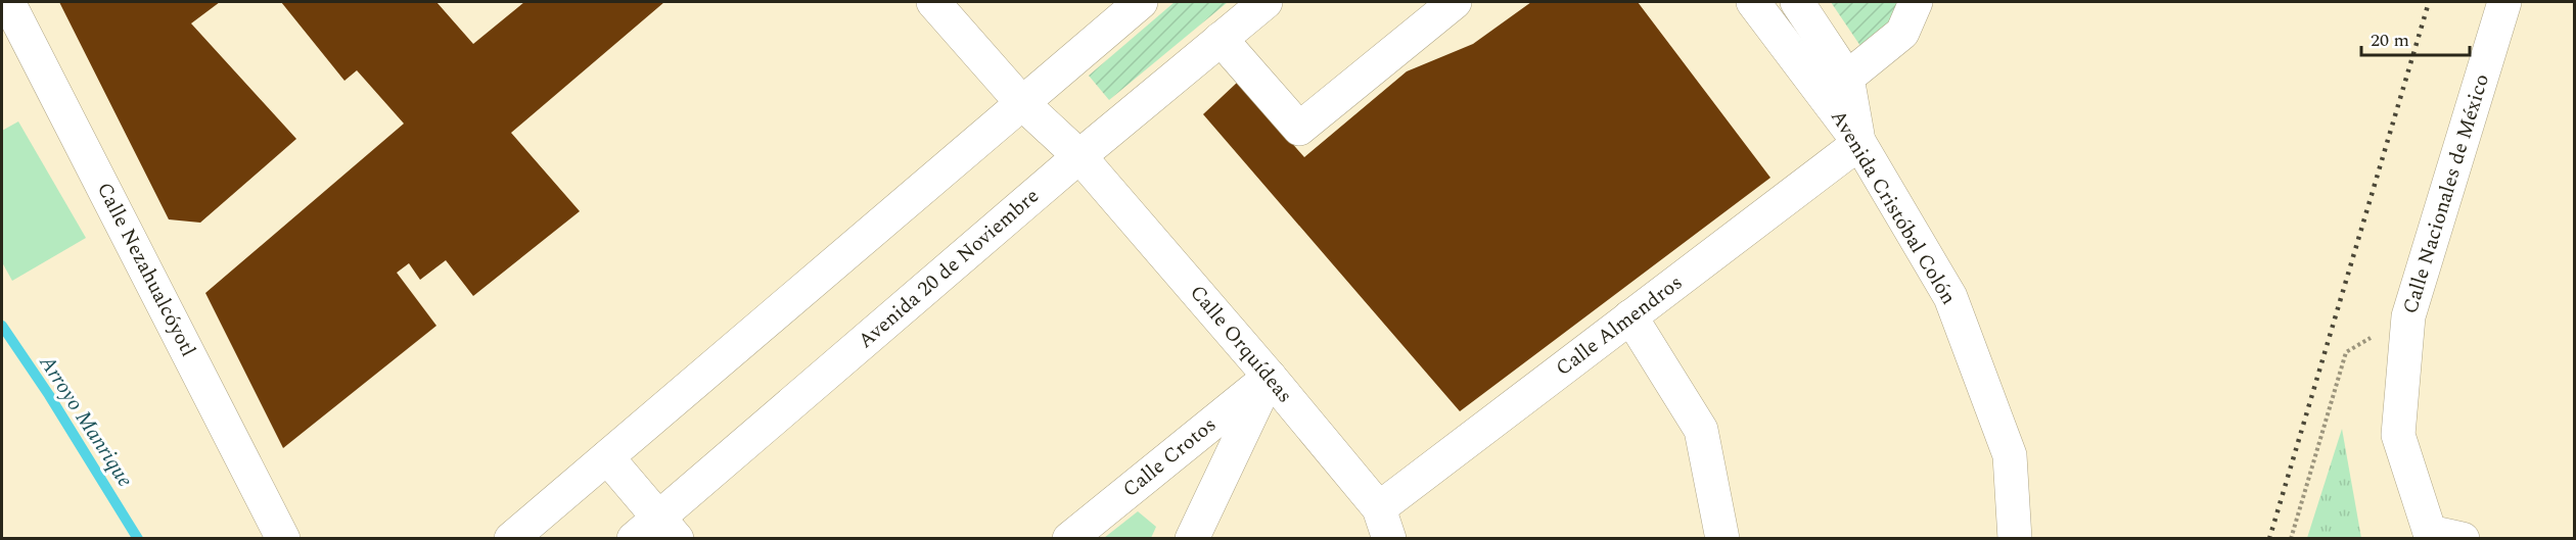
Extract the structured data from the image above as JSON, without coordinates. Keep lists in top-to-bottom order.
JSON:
{
  "streets": {
    "street": [
      "Calle Nacionales de México",
      "Avenida Cristóbal Colón",
      "Avenida 20 de Noviembre",
      "Calle Nezahualcóyotl",
      "Calle Almendros",
      "Calle Orquídeas",
      "Calle Crotos"
    ]
  },
  "crossings": [
    ["Avenida Cristóbal Colón", "Calle Almendros"],
    ["Avenida 20 de Noviembre", "Calle Orquídeas"],
    ["Calle Almendros", "Calle Orquídeas"],
    ["Calle Orquídeas", "Calle Crotos"]
  ],
  "water": ["Arroyo Manrique"],
  "scale_bar": "20 m"
}
